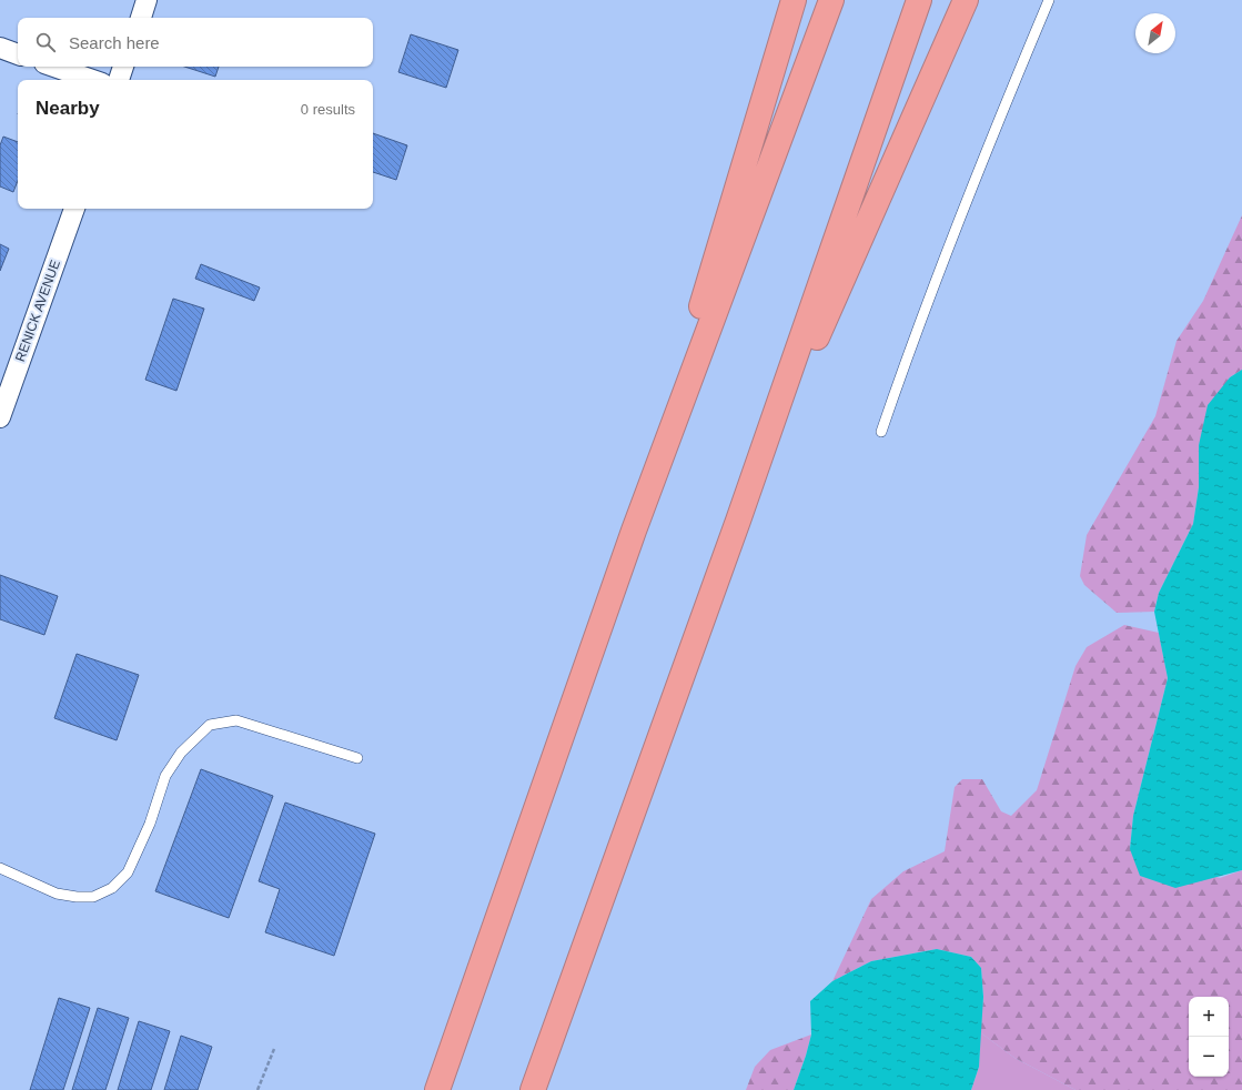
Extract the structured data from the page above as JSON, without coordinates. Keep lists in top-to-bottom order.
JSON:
{
  "streets": {
    "street": ["RENICK AVENUE"]
  },
  "north": "top right",
  "page": {
    "search": "Search here",
    "heading": ["Nearby", "0 results"],
    "map_buttons": ["+", "−"]
  }
}
